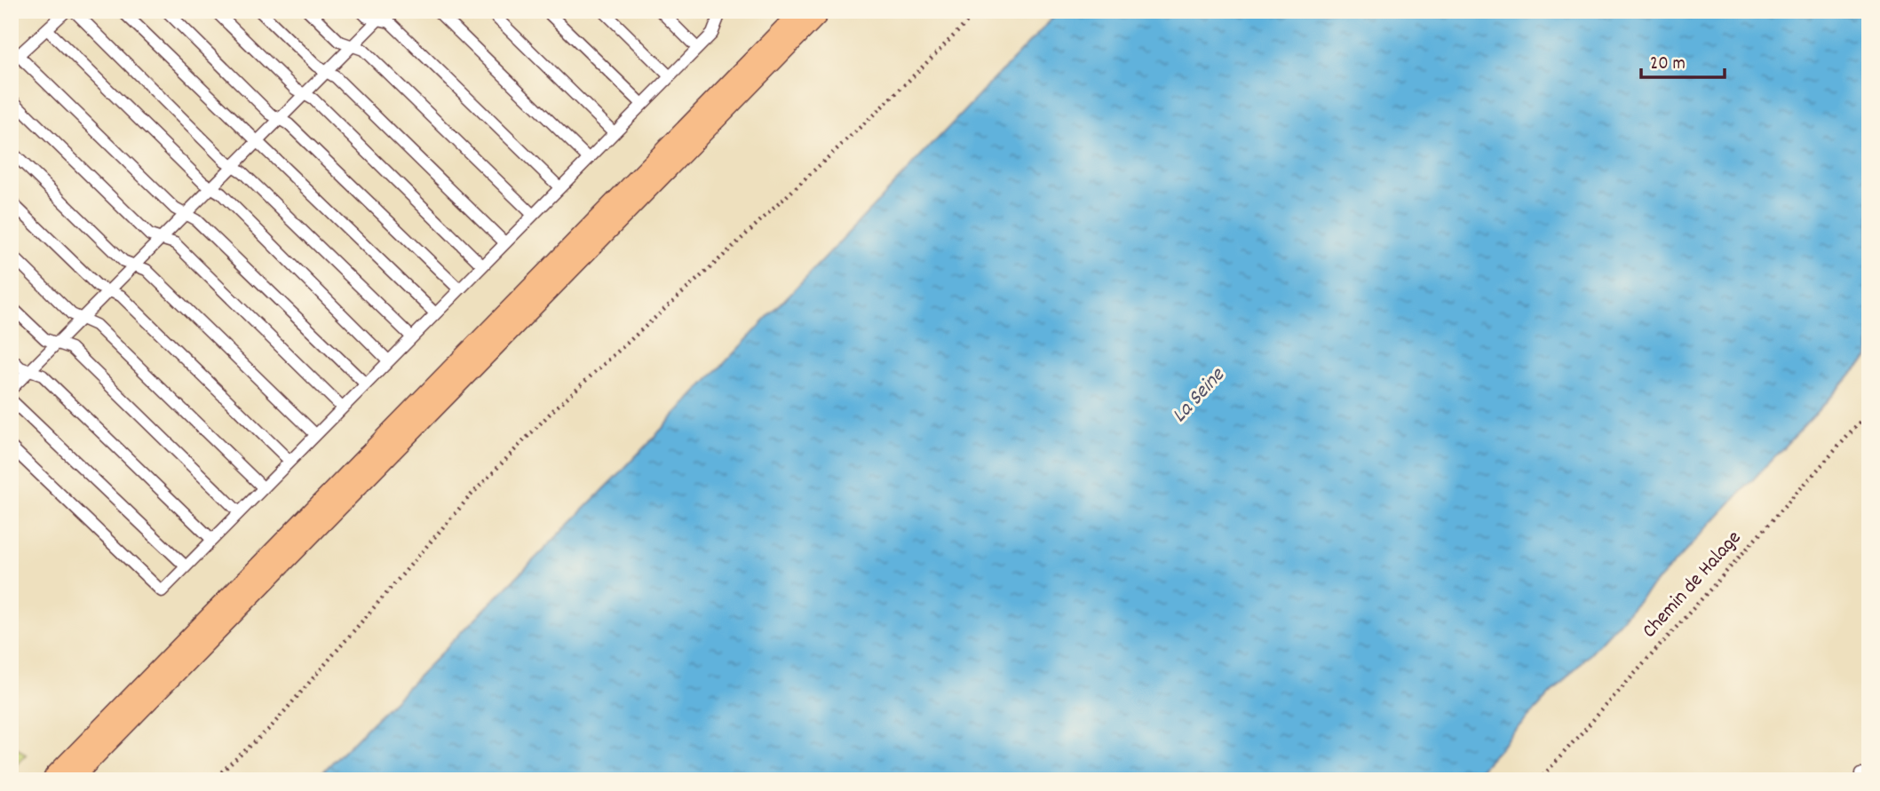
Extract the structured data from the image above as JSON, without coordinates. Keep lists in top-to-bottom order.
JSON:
{
  "streets": {
    "path": ["Chemin de Halage"]
  },
  "water": ["La Seine"],
  "scale_bar": "20 m"
}
